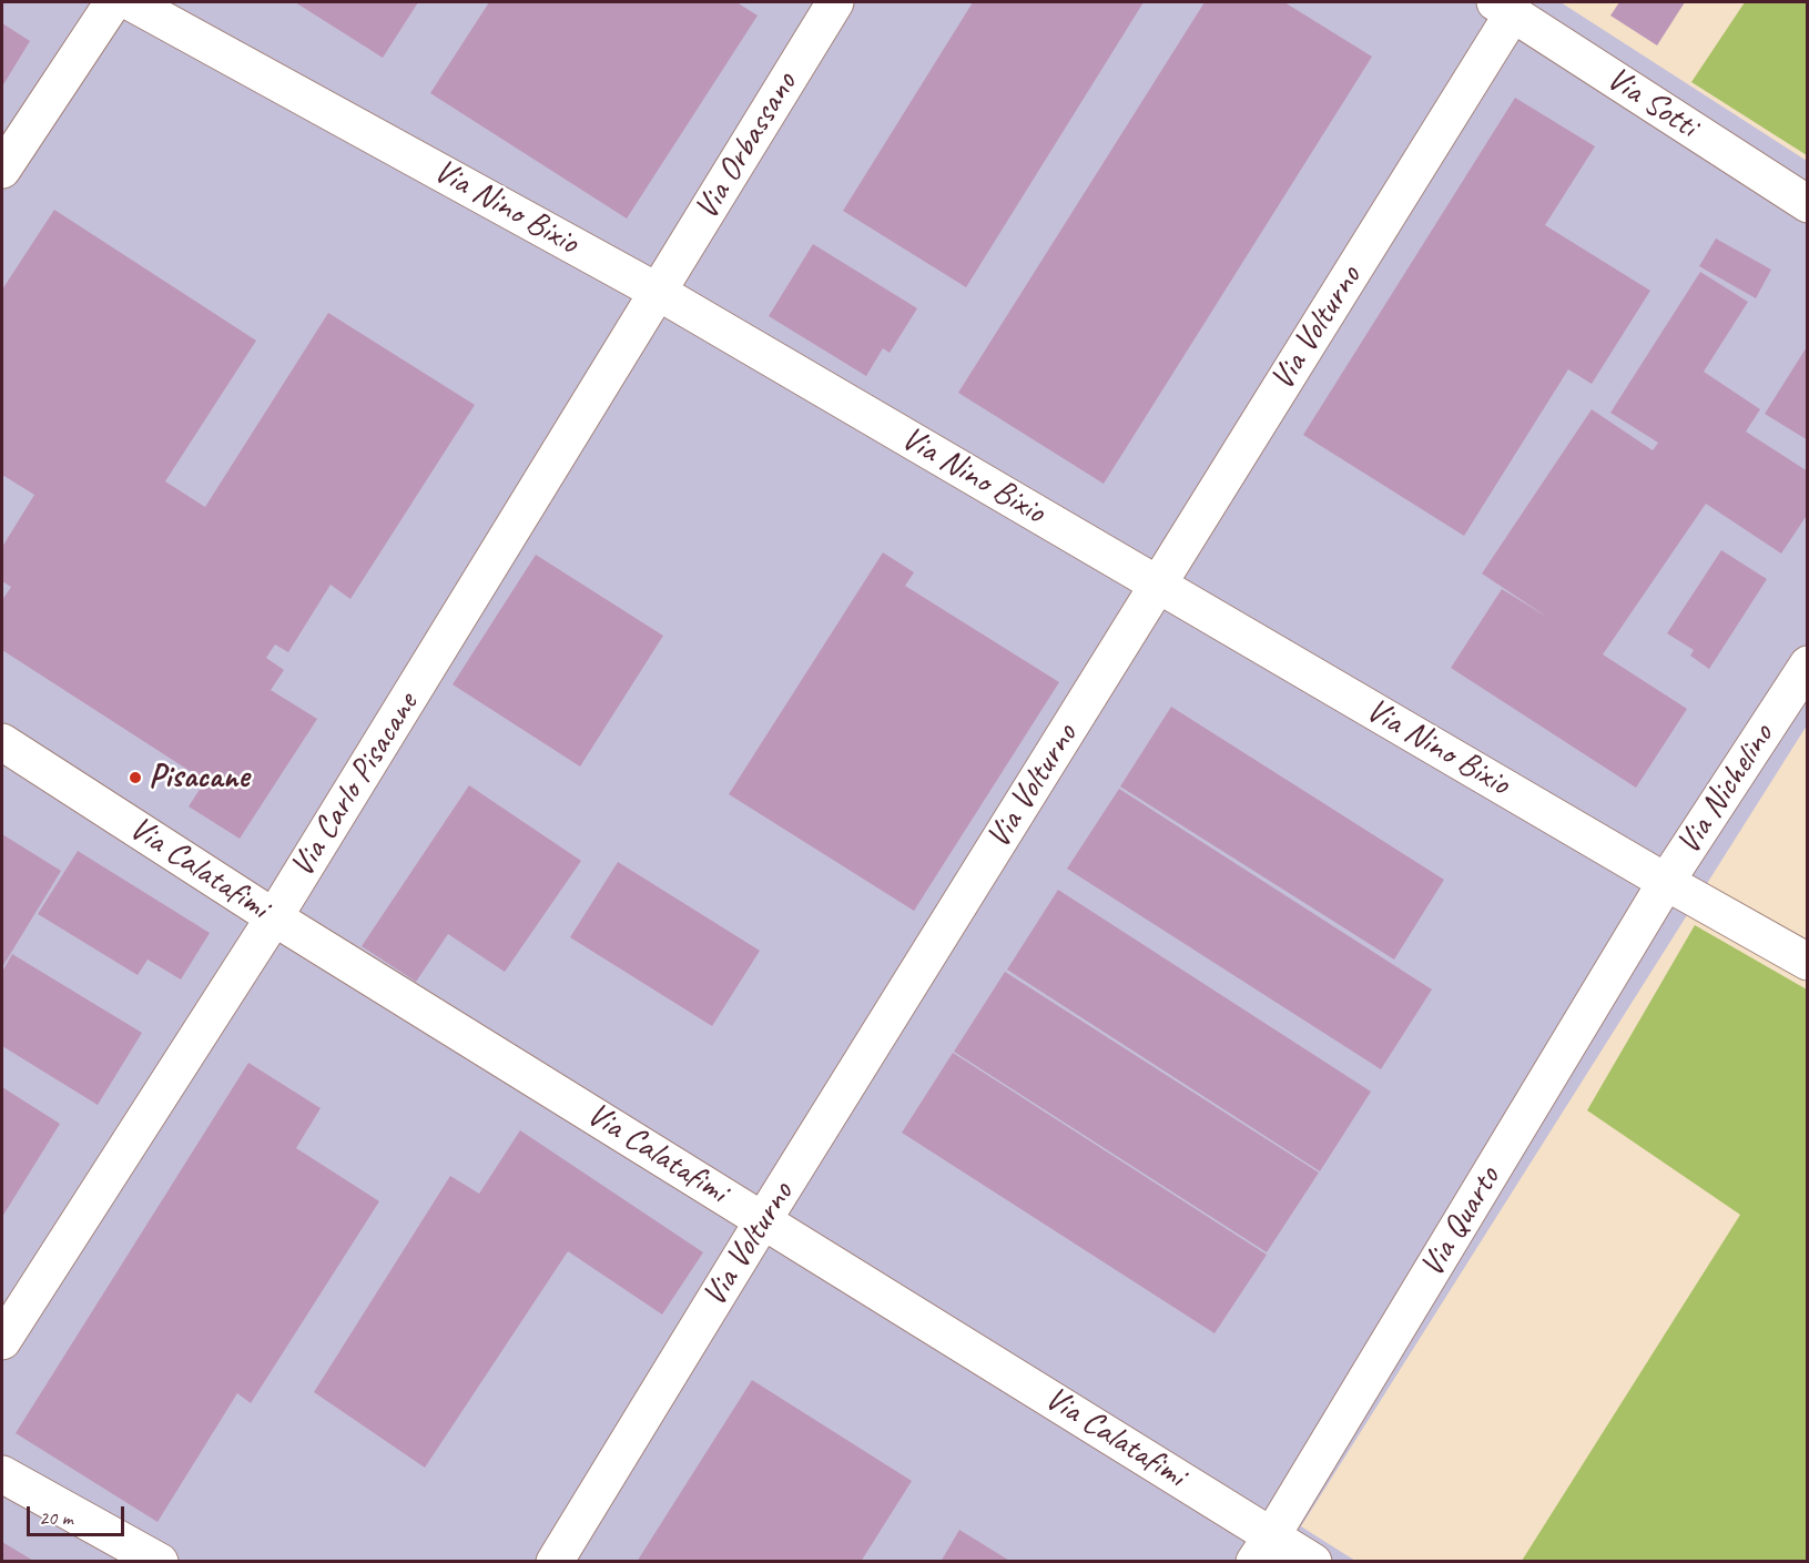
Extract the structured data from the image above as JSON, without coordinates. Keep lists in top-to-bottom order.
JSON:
{
  "streets": {
    "street": [
      "Via Sotti",
      "Via Orbassano",
      "Via Nino Bixio",
      "Via Volturno",
      "Via Carlo Pisacane",
      "Via Nichelino",
      "Via Calatafimi",
      "Via Quarto"
    ]
  },
  "crossings": [
    ["Via Sotti", "Via Volturno"],
    ["Via Orbassano", "Via Nino Bixio"],
    ["Via Orbassano", "Via Carlo Pisacane"],
    ["Via Nino Bixio", "Via Volturno"],
    ["Via Nino Bixio", "Via Carlo Pisacane"],
    ["Via Nino Bixio", "Via Nichelino"],
    ["Via Nino Bixio", "Via Quarto"],
    ["Via Volturno", "Via Calatafimi"],
    ["Via Carlo Pisacane", "Via Calatafimi"],
    ["Via Nichelino", "Via Quarto"],
    ["Via Calatafimi", "Via Quarto"]
  ],
  "places": ["Pisacane"],
  "scale_bar": "20 m"
}
